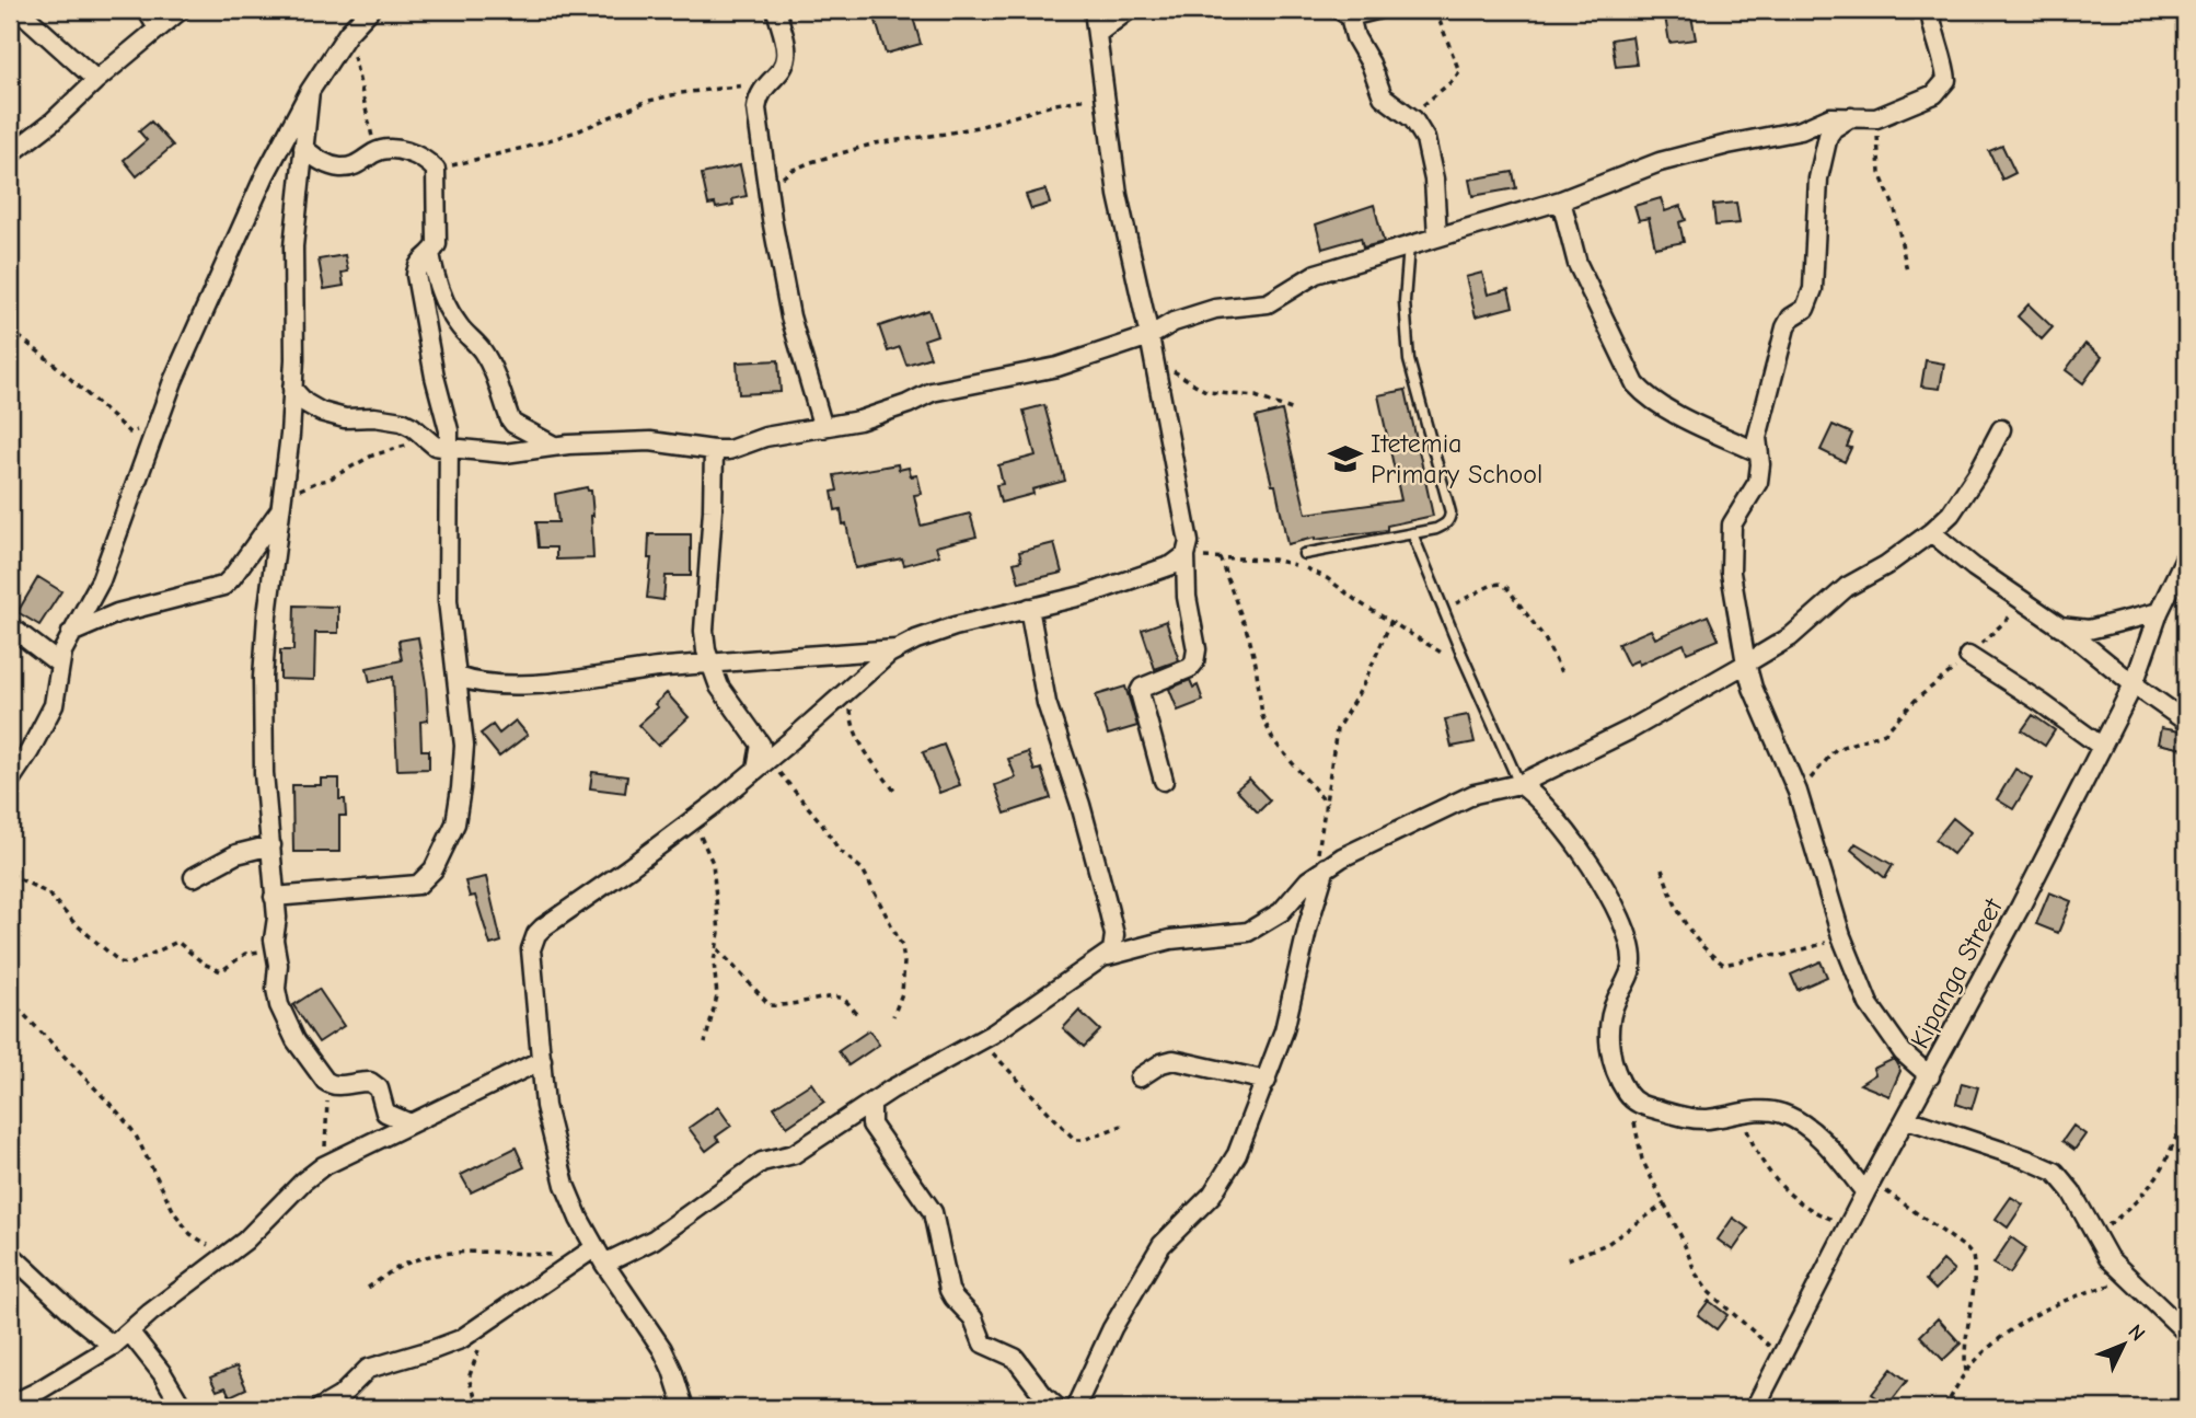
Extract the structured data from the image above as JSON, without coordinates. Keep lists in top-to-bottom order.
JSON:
{
  "streets": {
    "street": ["Kipanga Street"]
  },
  "places": {
    "school or university": ["Itetemia Primary School"]
  },
  "north": "top right"
}
